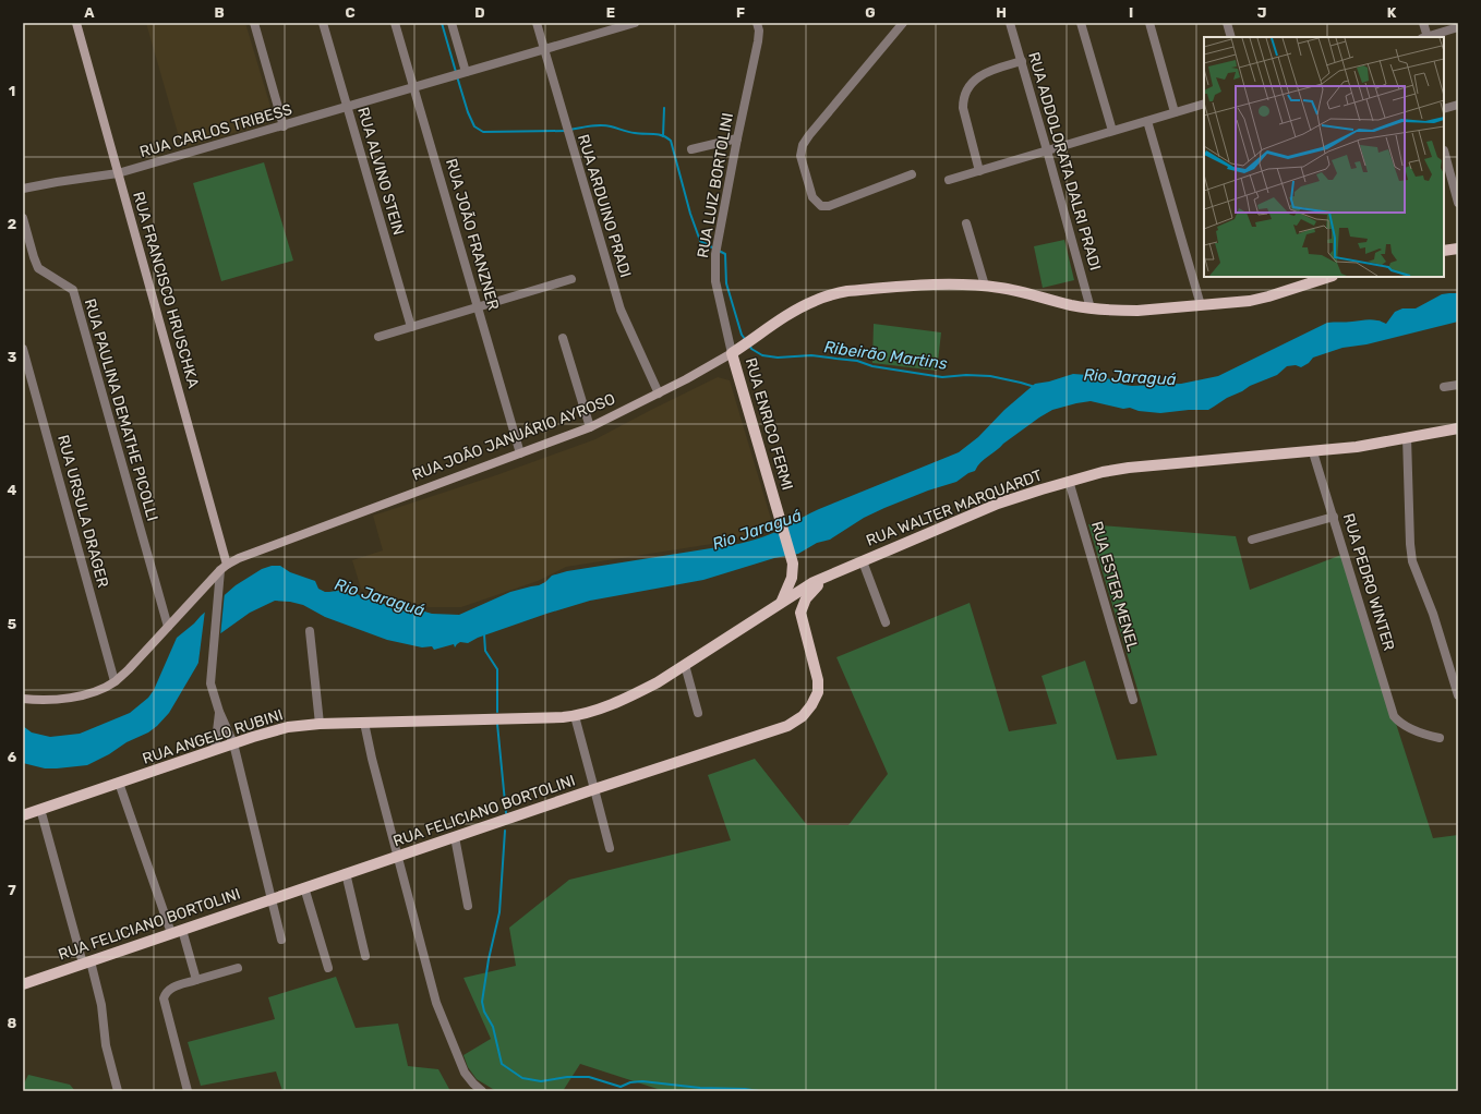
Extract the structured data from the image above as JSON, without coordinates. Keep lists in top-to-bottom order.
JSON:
{
  "streets": {
    "main road": [
      "RUA FRANCISCO HRUSCHKA",
      "RUA ENRICO FERMI",
      "RUA JOÃO JANUÁRIO AYROSO",
      "RUA WALTER MARQUARDT",
      "RUA ANGELO RUBINI",
      "RUA FELICIANO BORTOLINI"
    ],
    "street": [
      "RUA CARLOS TRIBESS",
      "RUA ADDOLORATA DALRI PRADI",
      "RUA ALVINO STEIN",
      "RUA LUIZ BORTOLINI",
      "RUA ARDUINO PRADI",
      "RUA JOÃO FRANZNER",
      "RUA PAULINA DEMATHE PICOLLI",
      "RUA URSULA DRAGER",
      "RUA PEDRO WINTER",
      "RUA ESTER MENEL"
    ]
  },
  "crossings": [
    ["RUA CARLOS TRIBESS", "RUA ALVINO STEIN"],
    ["RUA CARLOS TRIBESS", "RUA ARDUINO PRADI"],
    ["RUA CARLOS TRIBESS", "RUA JOÃO FRANZNER"],
    ["RUA CARLOS TRIBESS", "RUA FRANCISCO HRUSCHKA"],
    ["RUA ADDOLORATA DALRI PRADI", "RUA JOÃO JANUÁRIO AYROSO"],
    ["RUA LUIZ BORTOLINI", "RUA ENRICO FERMI"],
    ["RUA LUIZ BORTOLINI", "RUA JOÃO JANUÁRIO AYROSO"],
    ["RUA ARDUINO PRADI", "RUA JOÃO JANUÁRIO AYROSO"],
    ["RUA JOÃO FRANZNER", "RUA JOÃO JANUÁRIO AYROSO"],
    ["RUA FRANCISCO HRUSCHKA", "RUA JOÃO JANUÁRIO AYROSO"],
    ["RUA PAULINA DEMATHE PICOLLI", "RUA JOÃO JANUÁRIO AYROSO"],
    ["RUA ENRICO FERMI", "RUA JOÃO JANUÁRIO AYROSO"],
    ["RUA ENRICO FERMI", "RUA WALTER MARQUARDT"],
    ["RUA JOÃO JANUÁRIO AYROSO", "RUA URSULA DRAGER"],
    ["RUA WALTER MARQUARDT", "RUA PEDRO WINTER"],
    ["RUA WALTER MARQUARDT", "RUA ESTER MENEL"],
    ["RUA WALTER MARQUARDT", "RUA ANGELO RUBINI"]
  ],
  "water": ["Ribeirão Martins", "Rio Jaraguá"],
  "grid": {
    "columns": [
      "A",
      "B",
      "C",
      "D",
      "E",
      "F",
      "G",
      "H",
      "I",
      "J",
      "K"
    ],
    "rows": [
      "1",
      "2",
      "3",
      "4",
      "5",
      "6",
      "7",
      "8"
    ]
  }
}
